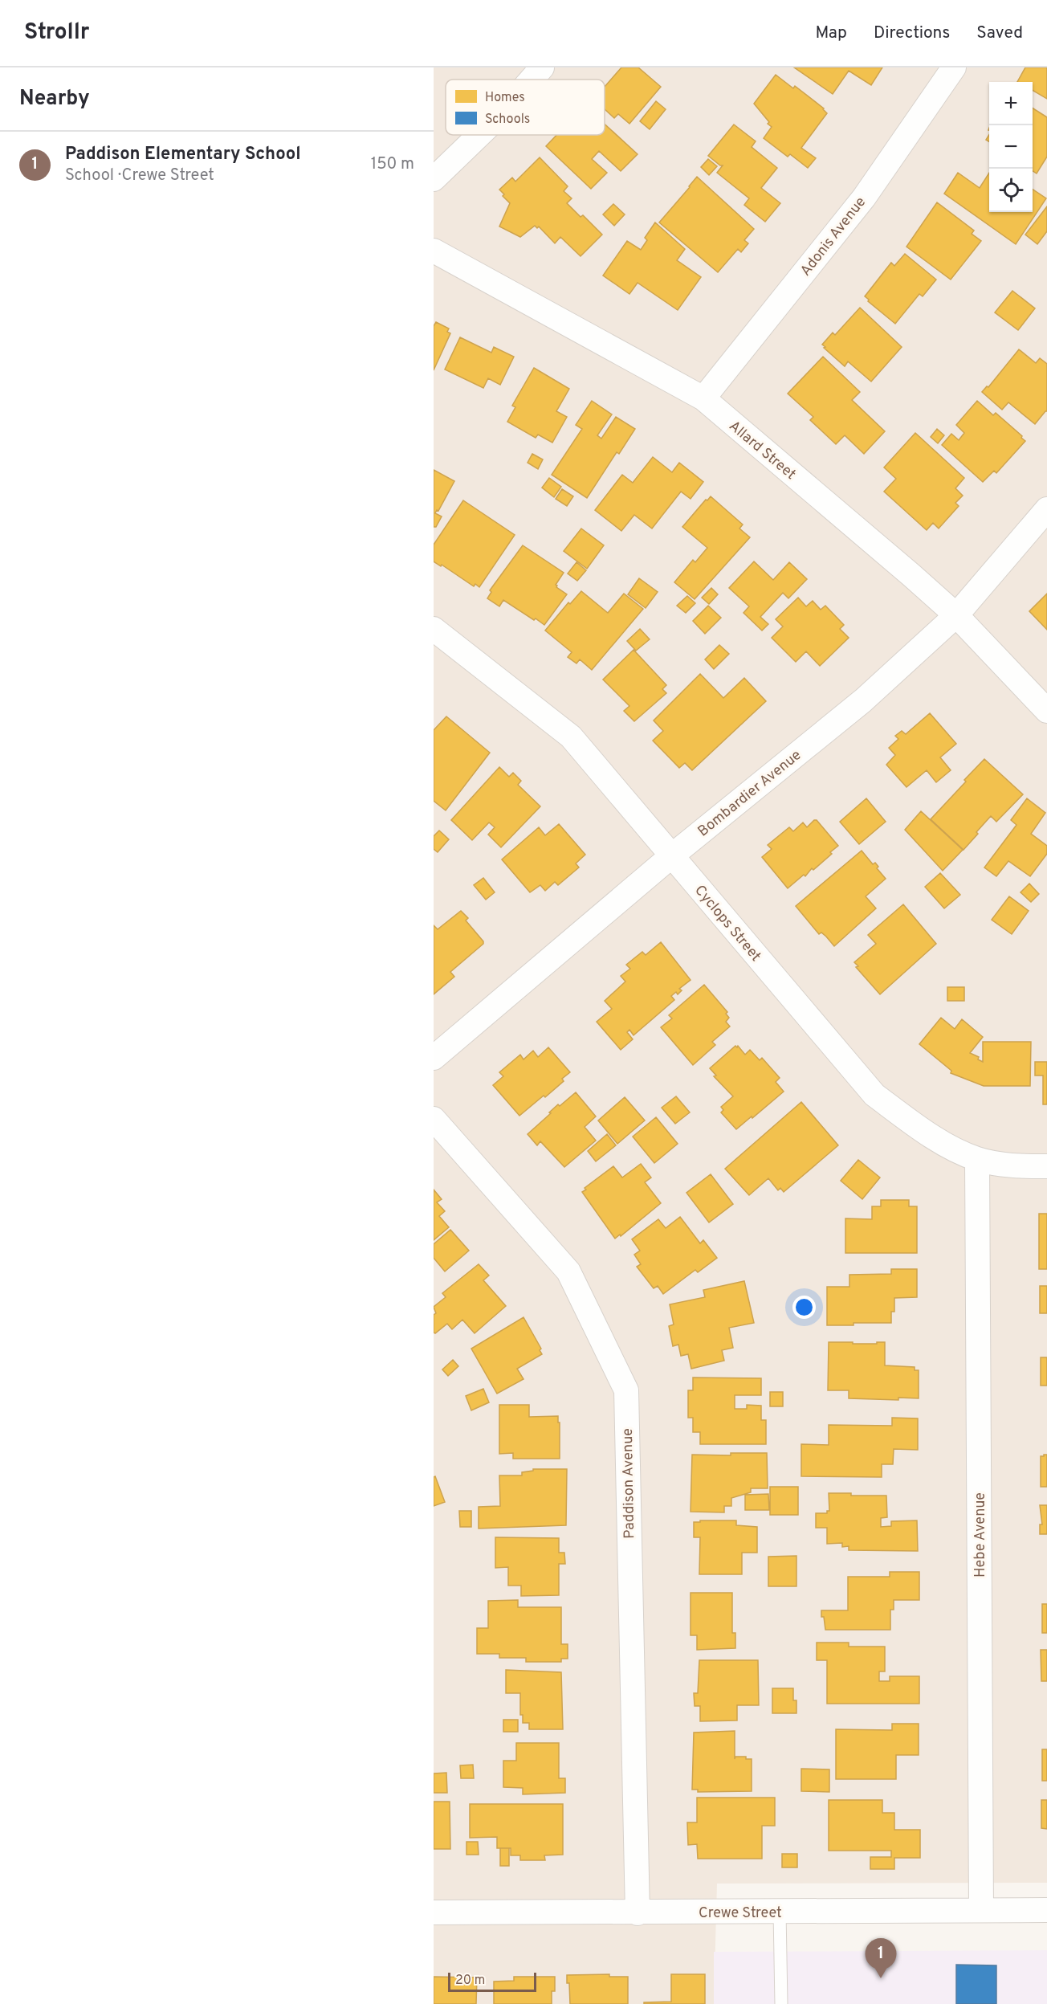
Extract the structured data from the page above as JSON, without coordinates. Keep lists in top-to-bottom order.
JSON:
{
  "streets": {
    "street": [
      "Adonis Avenue",
      "Allard Street",
      "Bombardier Avenue",
      "Cyclops Street",
      "Paddison Avenue",
      "Hebe Avenue",
      "Crewe Street"
    ]
  },
  "crossings": [
    ["Adonis Avenue", "Allard Street"],
    ["Allard Street", "Bombardier Avenue"],
    ["Bombardier Avenue", "Cyclops Street"],
    ["Cyclops Street", "Hebe Avenue"],
    ["Paddison Avenue", "Crewe Street"],
    ["Hebe Avenue", "Crewe Street"]
  ],
  "legend": ["Homes", "Schools"],
  "scale_bar": "20 m",
  "page": {
    "header": "Strollr",
    "nav": ["Map", "Directions", "Saved"],
    "heading": "Nearby",
    "map_buttons": ["+", "−"],
    "list": [
      {
        "mark": "1",
        "name": "Paddison Elementary School",
        "note": "School · Crewe Street",
        "value": "150 m"
      }
    ],
    "pins": "1",
    "scale": "20 m"
  }
}
